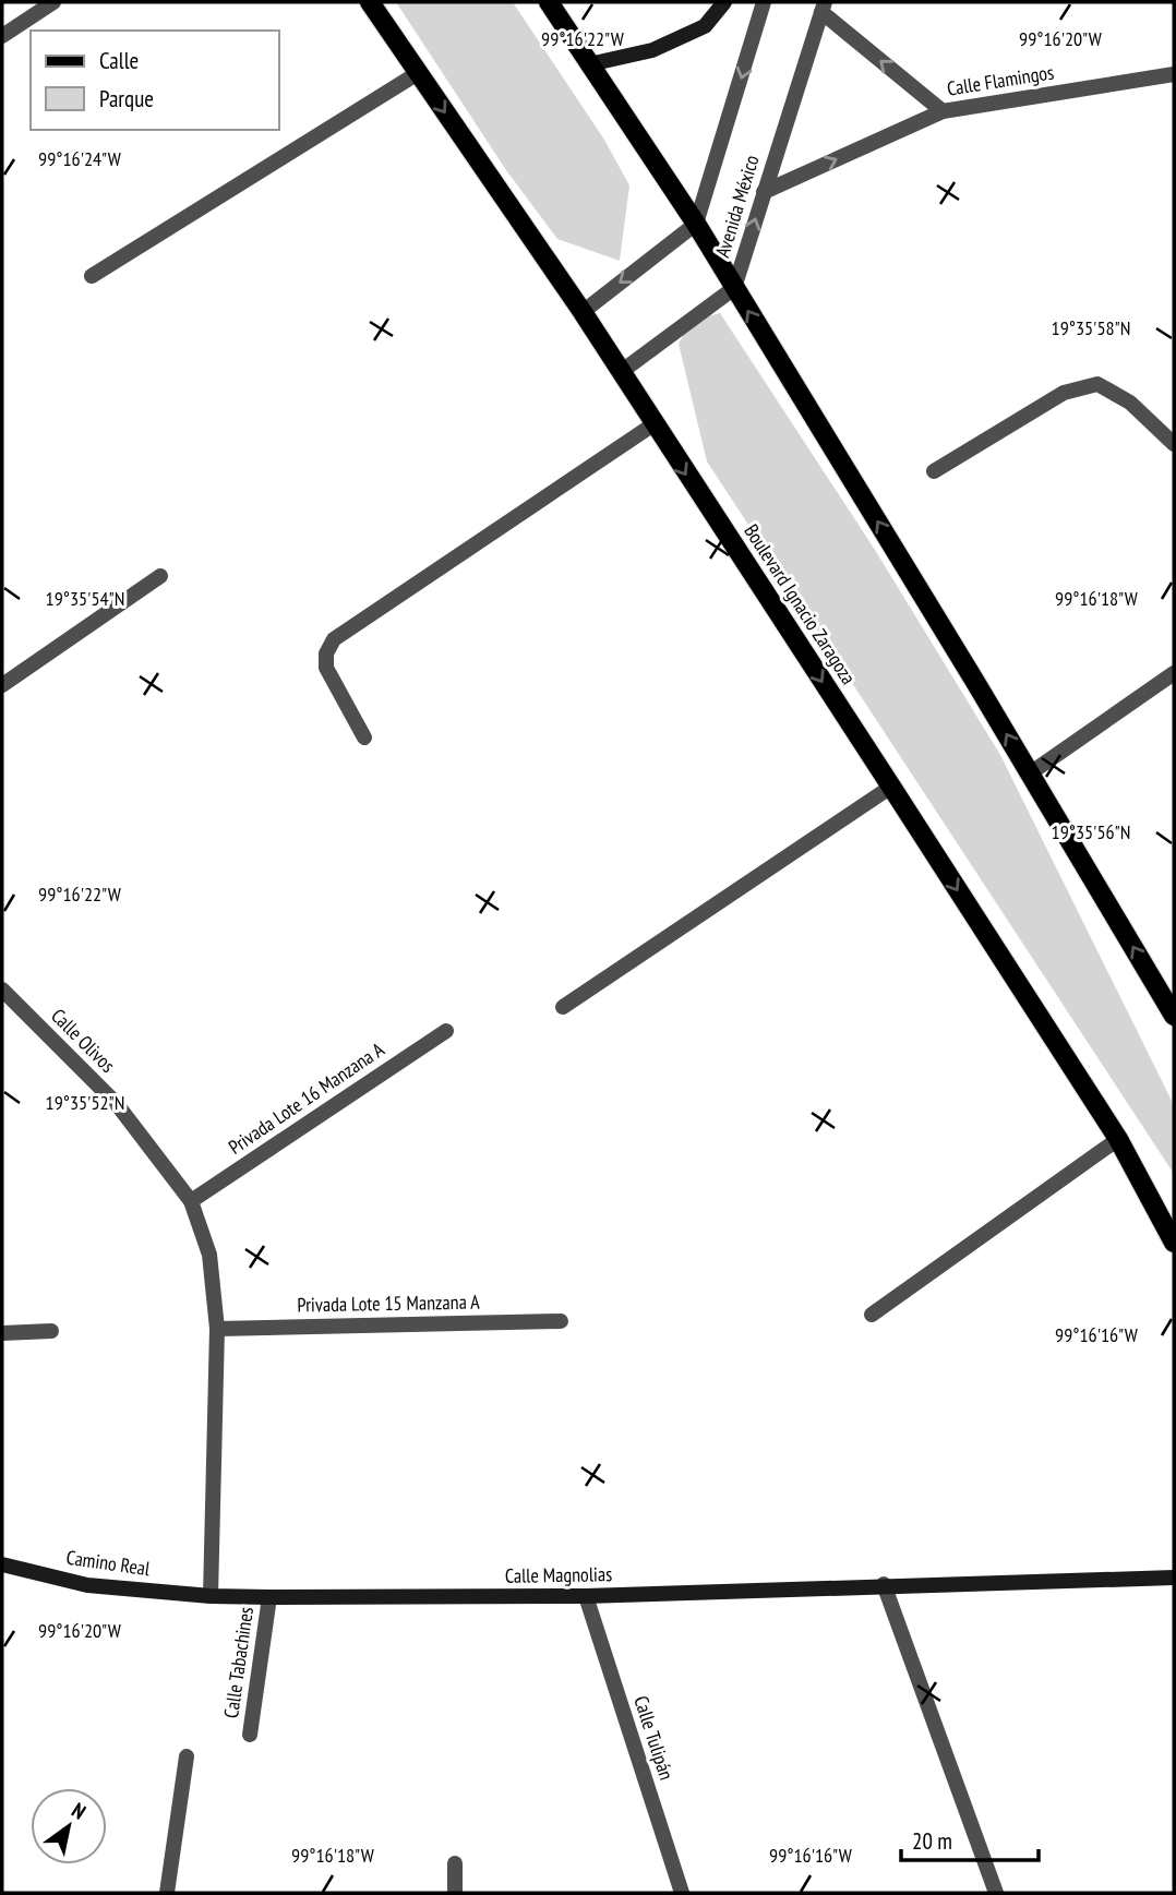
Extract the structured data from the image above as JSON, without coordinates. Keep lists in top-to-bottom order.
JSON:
{
  "streets": {
    "main road": ["Boulevard Ignacio Zaragoza"],
    "street": [
      "Calle Flamingos",
      "Avenida México",
      "Calle Olivos",
      "Privada Lote 16 Manzana A",
      "Privada Lote 15 Manzana A",
      "Camino Real",
      "Calle Magnolias",
      "Calle Tabachines",
      "Calle Tulipán"
    ]
  },
  "crossings": [
    ["Calle Flamingos", "Avenida México"],
    ["Avenida México", "Boulevard Ignacio Zaragoza"],
    ["Calle Olivos", "Privada Lote 16 Manzana A"],
    ["Calle Olivos", "Privada Lote 15 Manzana A"],
    ["Camino Real", "Calle Magnolias"],
    ["Calle Magnolias", "Calle Tabachines"],
    ["Calle Magnolias", "Calle Tulipán"]
  ],
  "one_way": ["Calle Flamingos"],
  "legend": ["Calle", "Parque"],
  "scale_bar": "20 m",
  "north": "top right",
  "coordinates": [
    "99°16'22\"W",
    "99°16'20\"W",
    "99°16'24\"W",
    "19°35'58\"N",
    "19°35'54\"N",
    "99°16'18\"W",
    "19°35'56\"N",
    "19°35'52\"N",
    "99°16'16\"W"
  ]
}
